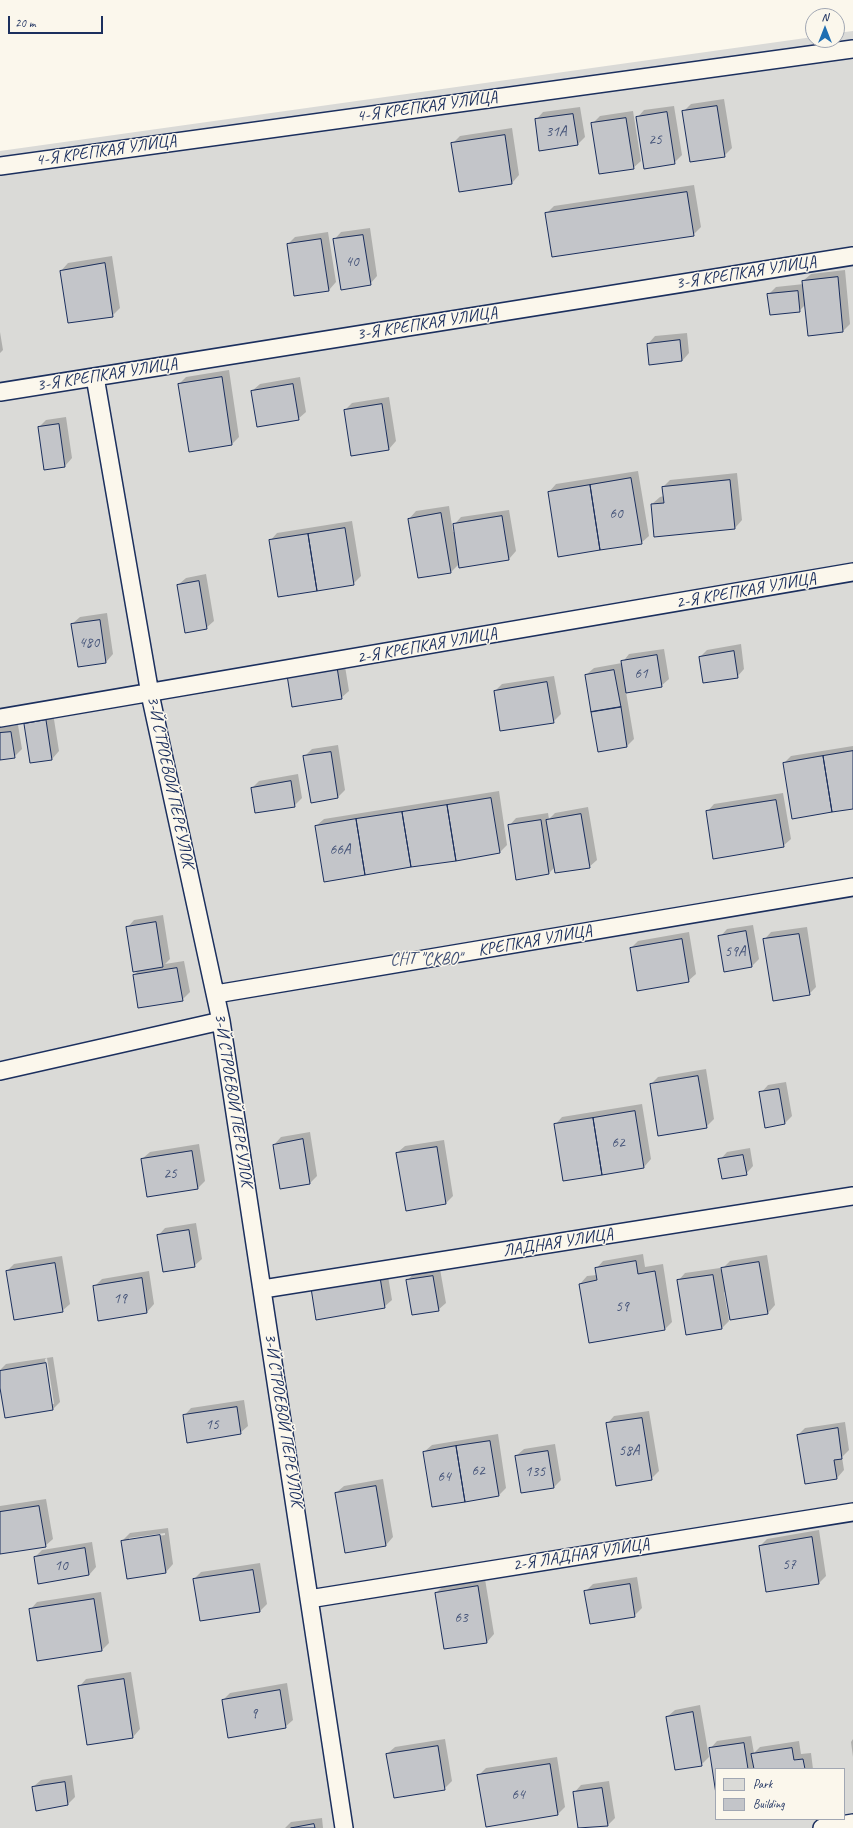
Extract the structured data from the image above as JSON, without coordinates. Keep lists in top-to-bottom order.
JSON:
{
  "streets": {
    "lane": [
      "4-Я КРЕПКАЯ УЛИЦА",
      "3-Я КРЕПКАЯ УЛИЦА",
      "2-Я КРЕПКАЯ УЛИЦА",
      "3-Й СТРОЕВОЙ ПЕРЕУЛОК",
      "КРЕПКАЯ УЛИЦА",
      "ЛАДНАЯ УЛИЦА",
      "2-Я ЛАДНАЯ УЛИЦА"
    ]
  },
  "crossings": [
    ["3-Я КРЕПКАЯ УЛИЦА", "3-Й СТРОЕВОЙ ПЕРЕУЛОК"],
    ["2-Я КРЕПКАЯ УЛИЦА", "3-Й СТРОЕВОЙ ПЕРЕУЛОК"],
    ["3-Й СТРОЕВОЙ ПЕРЕУЛОК", "КРЕПКАЯ УЛИЦА"],
    ["3-Й СТРОЕВОЙ ПЕРЕУЛОК", "ЛАДНАЯ УЛИЦА"],
    ["3-Й СТРОЕВОЙ ПЕРЕУЛОК", "2-Я ЛАДНАЯ УЛИЦА"]
  ],
  "parks": ["СНТ \"СКВО\""],
  "house_numbers": [
    "31А",
    "25",
    "40",
    "60",
    "480",
    "61",
    "66А",
    "59А",
    "62",
    "25",
    "19",
    "59",
    "15",
    "58А",
    "62",
    "135",
    "64",
    "57",
    "10",
    "63",
    "9",
    "64"
  ],
  "legend": ["Park", "Building"],
  "scale_bar": "20 m",
  "north": "top"
}
